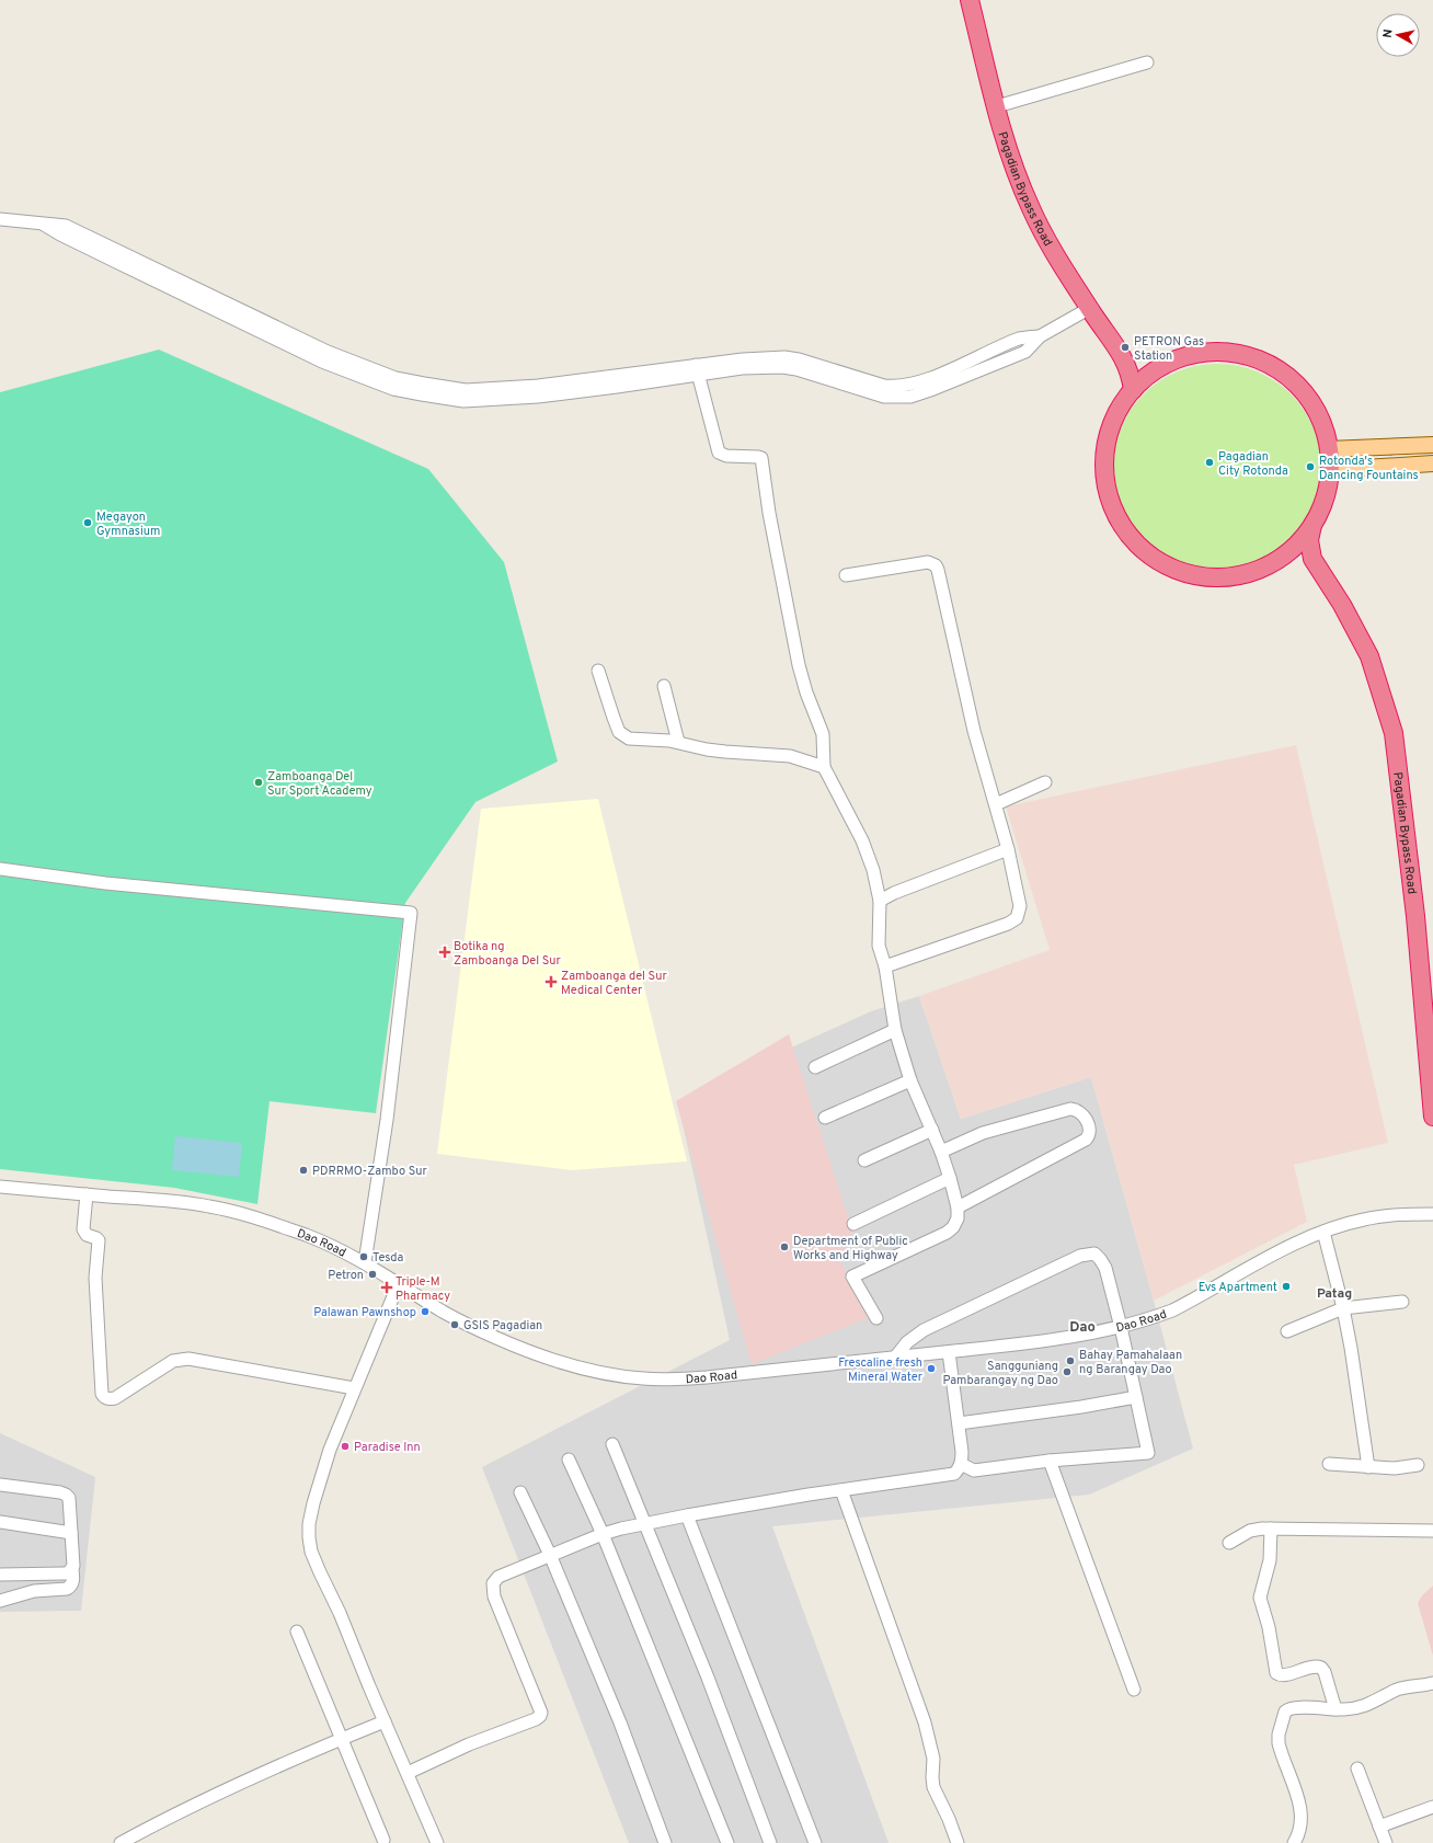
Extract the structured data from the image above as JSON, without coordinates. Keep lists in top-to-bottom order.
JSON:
{
  "streets": {
    "highway": ["Pagadian Bypass Road"],
    "street": ["Dao Road"]
  },
  "districts": ["Patag", "Dao"],
  "places": {
    "other": [
      "PETRON Gas Station",
      "Pagadian City Rotonda",
      "Rotonda's Dancing Fountains",
      "Megayon Gymnasium",
      "Zamboanga Del Sur Sport Academy",
      "PDRRMO-Zambo Sur",
      "Department of Public Works and Highway",
      "Tesda",
      "Petron",
      "Evs Apartment",
      "Palawan Pawnshop",
      "GSIS Pagadian",
      "Bahay Pamahalaan ng Barangay Dao",
      "Frescaline fresh Mineral Water",
      "Sangguniang Pambarangay ng Dao",
      "Paradise Inn"
    ],
    "health": ["Botika ng Zamboanga Del Sur", "Zamboanga del Sur Medical Center", "Triple-M Pharmacy"]
  },
  "north": "left"
}
